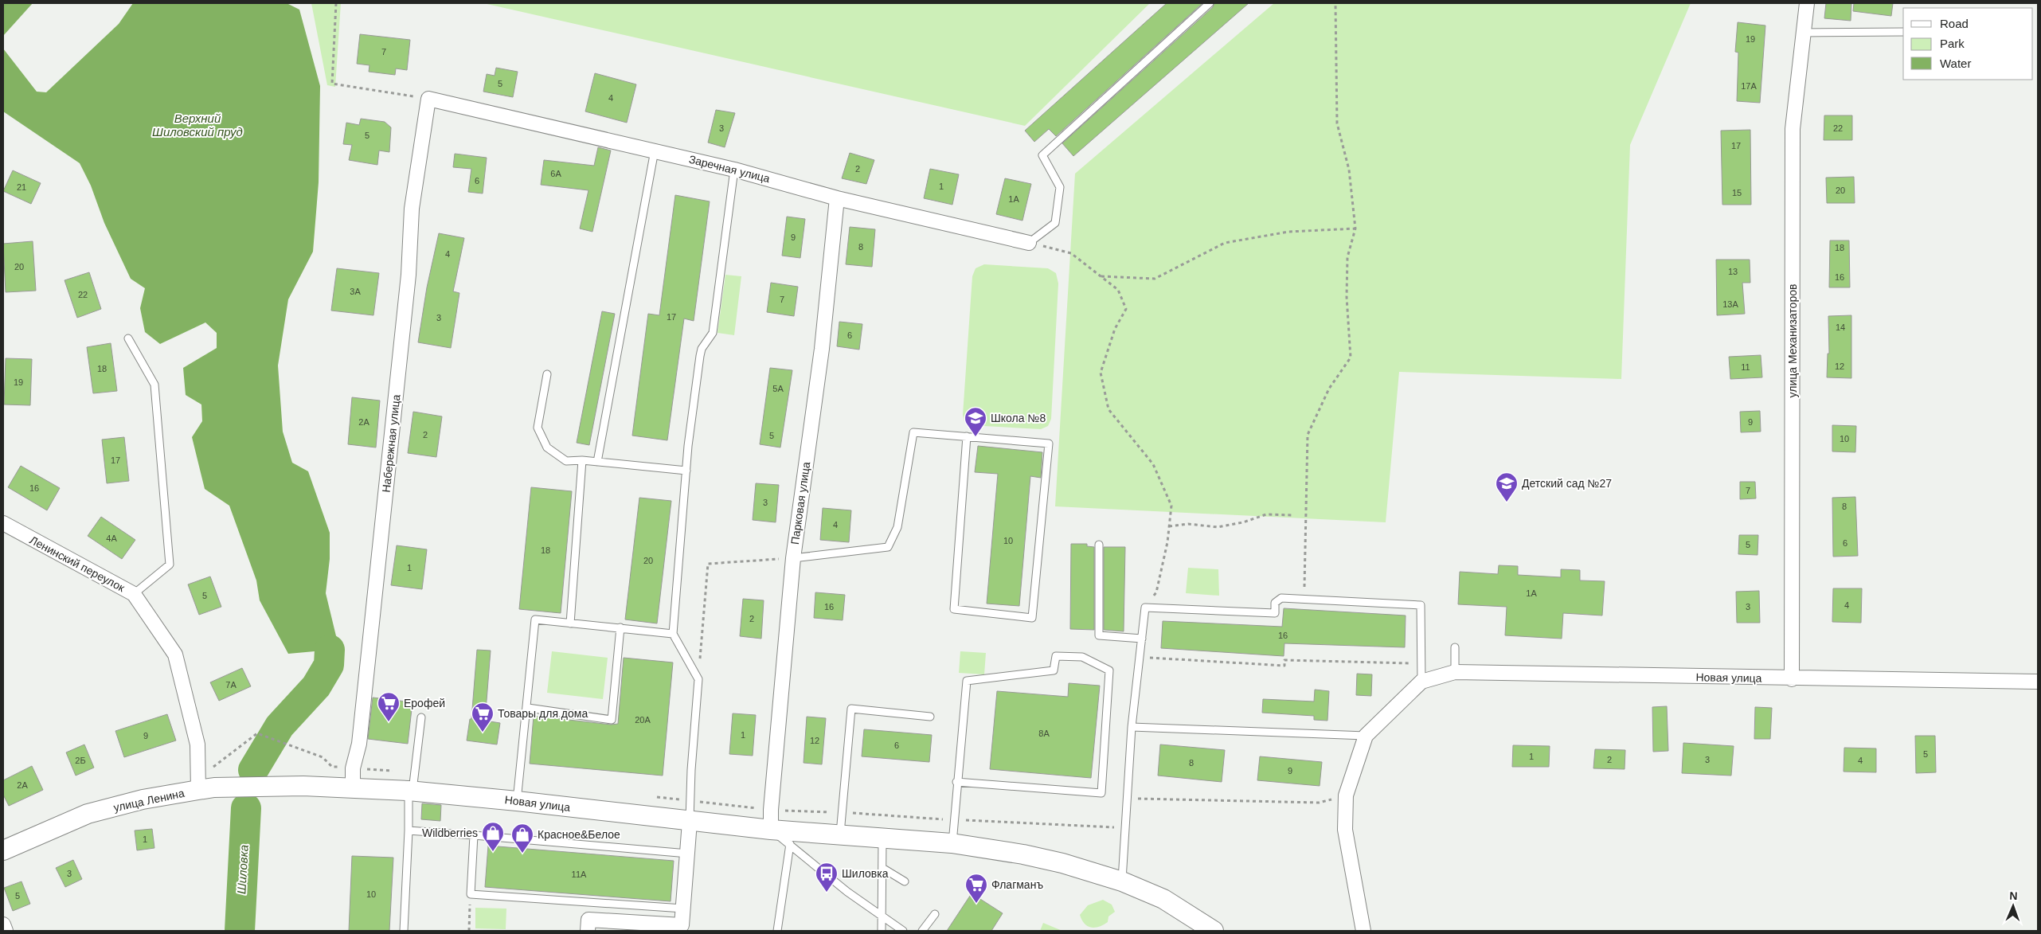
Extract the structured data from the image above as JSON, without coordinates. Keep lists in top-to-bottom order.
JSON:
{
  "streets": {
    "street": [
      "Заречная улица",
      "улица Механизаторов",
      "Набережная улица",
      "Парковая улица",
      "Ленинский переулок",
      "Новая улица",
      "улица Ленина"
    ]
  },
  "crossings": [
    ["Заречная улица", "Набережная улица"],
    ["Заречная улица", "Парковая улица"],
    ["улица Механизаторов", "Новая улица"],
    ["Набережная улица", "Новая улица"],
    ["Парковая улица", "Новая улица"],
    ["Ленинский переулок", "улица Ленина"],
    ["Новая улица", "улица Ленина"]
  ],
  "water": ["Верхний Шиловский пруд", "Шиловка"],
  "places": {
    "school or university": ["Школа №8", "Детский сад №27"],
    "supermarket": ["Ерофей", "Товары для дома", "Флагманъ"],
    "shop": ["Wildberries", "Красное&Белое"],
    "bus stop": ["Шиловка"]
  },
  "house_numbers": [
    "19",
    "7",
    "5",
    "17А",
    "4",
    "3",
    "22",
    "5",
    "17",
    "2",
    "6А",
    "6",
    "1",
    "21",
    "20",
    "15",
    "1А",
    "9",
    "8",
    "18",
    "4",
    "20",
    "13",
    "16",
    "3А",
    "22",
    "7",
    "13А",
    "17",
    "3",
    "14",
    "6",
    "12",
    "11",
    "18",
    "19",
    "5А",
    "2А",
    "9",
    "2",
    "5",
    "10",
    "17",
    "16",
    "7",
    "3",
    "8",
    "4",
    "4А",
    "10",
    "6",
    "5",
    "18",
    "20",
    "1",
    "1А",
    "5",
    "4",
    "16",
    "3",
    "2",
    "16",
    "7А",
    "20А",
    "8А",
    "1",
    "9",
    "12",
    "6",
    "5",
    "1",
    "2",
    "3",
    "2Б",
    "4",
    "8",
    "9",
    "2А",
    "1",
    "3",
    "11А",
    "10",
    "5"
  ],
  "legend": ["Road", "Park", "Water"],
  "north": "top"
}
